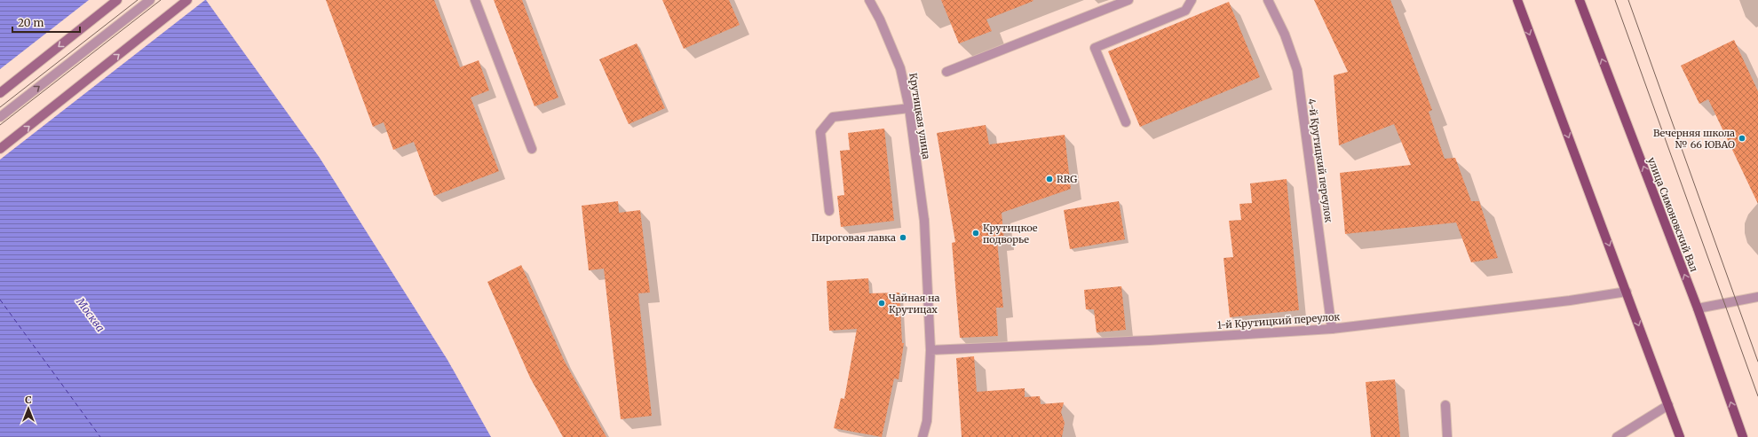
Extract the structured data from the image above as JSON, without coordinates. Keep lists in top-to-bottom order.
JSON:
{
  "streets": {
    "main road": ["улица Симоновский Вал"],
    "street": ["Крутицкая улица", "4-й Крутицкий переулок", "1-й Крутицкий переулок"]
  },
  "crossings": [
    ["Крутицкая улица", "1-й Крутицкий переулок"],
    ["4-й Крутицкий переулок", "1-й Крутицкий переулок"]
  ],
  "water": ["Москва"],
  "places": [
    "Вечерняя школа № 66 ЮВАО",
    "RRG",
    "Крутицкое подворье",
    "Пироговая лавка",
    "Чайная на Крутицах"
  ],
  "scale_bar": "20 m",
  "north": "top"
}
